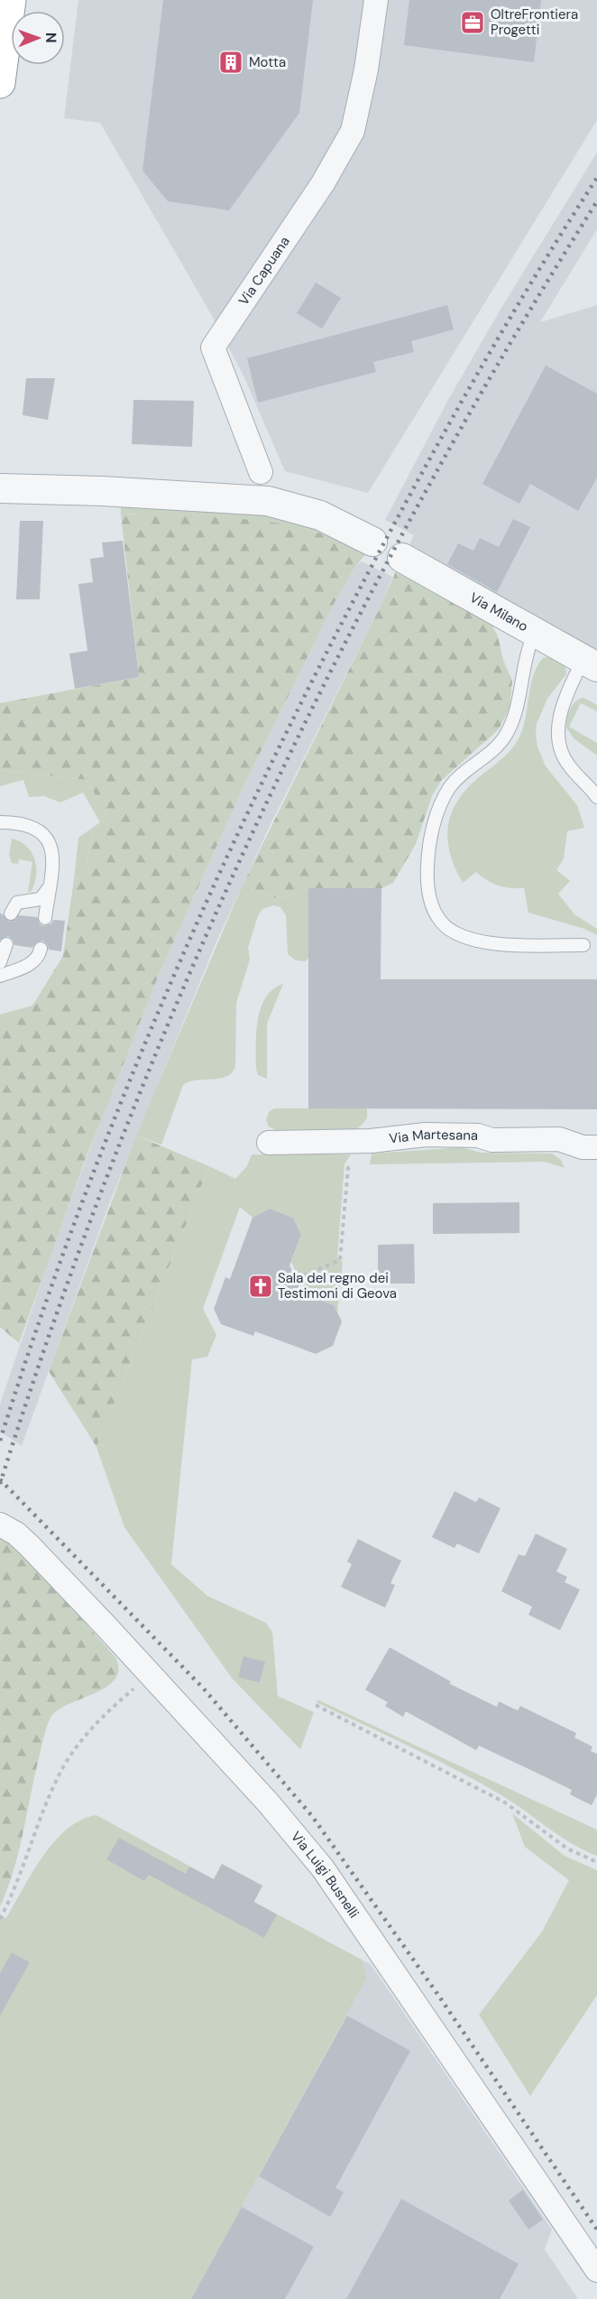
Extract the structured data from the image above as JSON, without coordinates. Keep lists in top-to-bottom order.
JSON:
{
  "streets": {
    "street": [
      "Via Capuana",
      "Via Milano",
      "Via Martesana",
      "Via Luigi Busnelli"
    ]
  },
  "places": {
    "office": ["OltreFrontiera Progetti"],
    "building": ["Motta"],
    "church": ["Sala del regno dei Testimoni di Geova"]
  },
  "north": "right"
}
